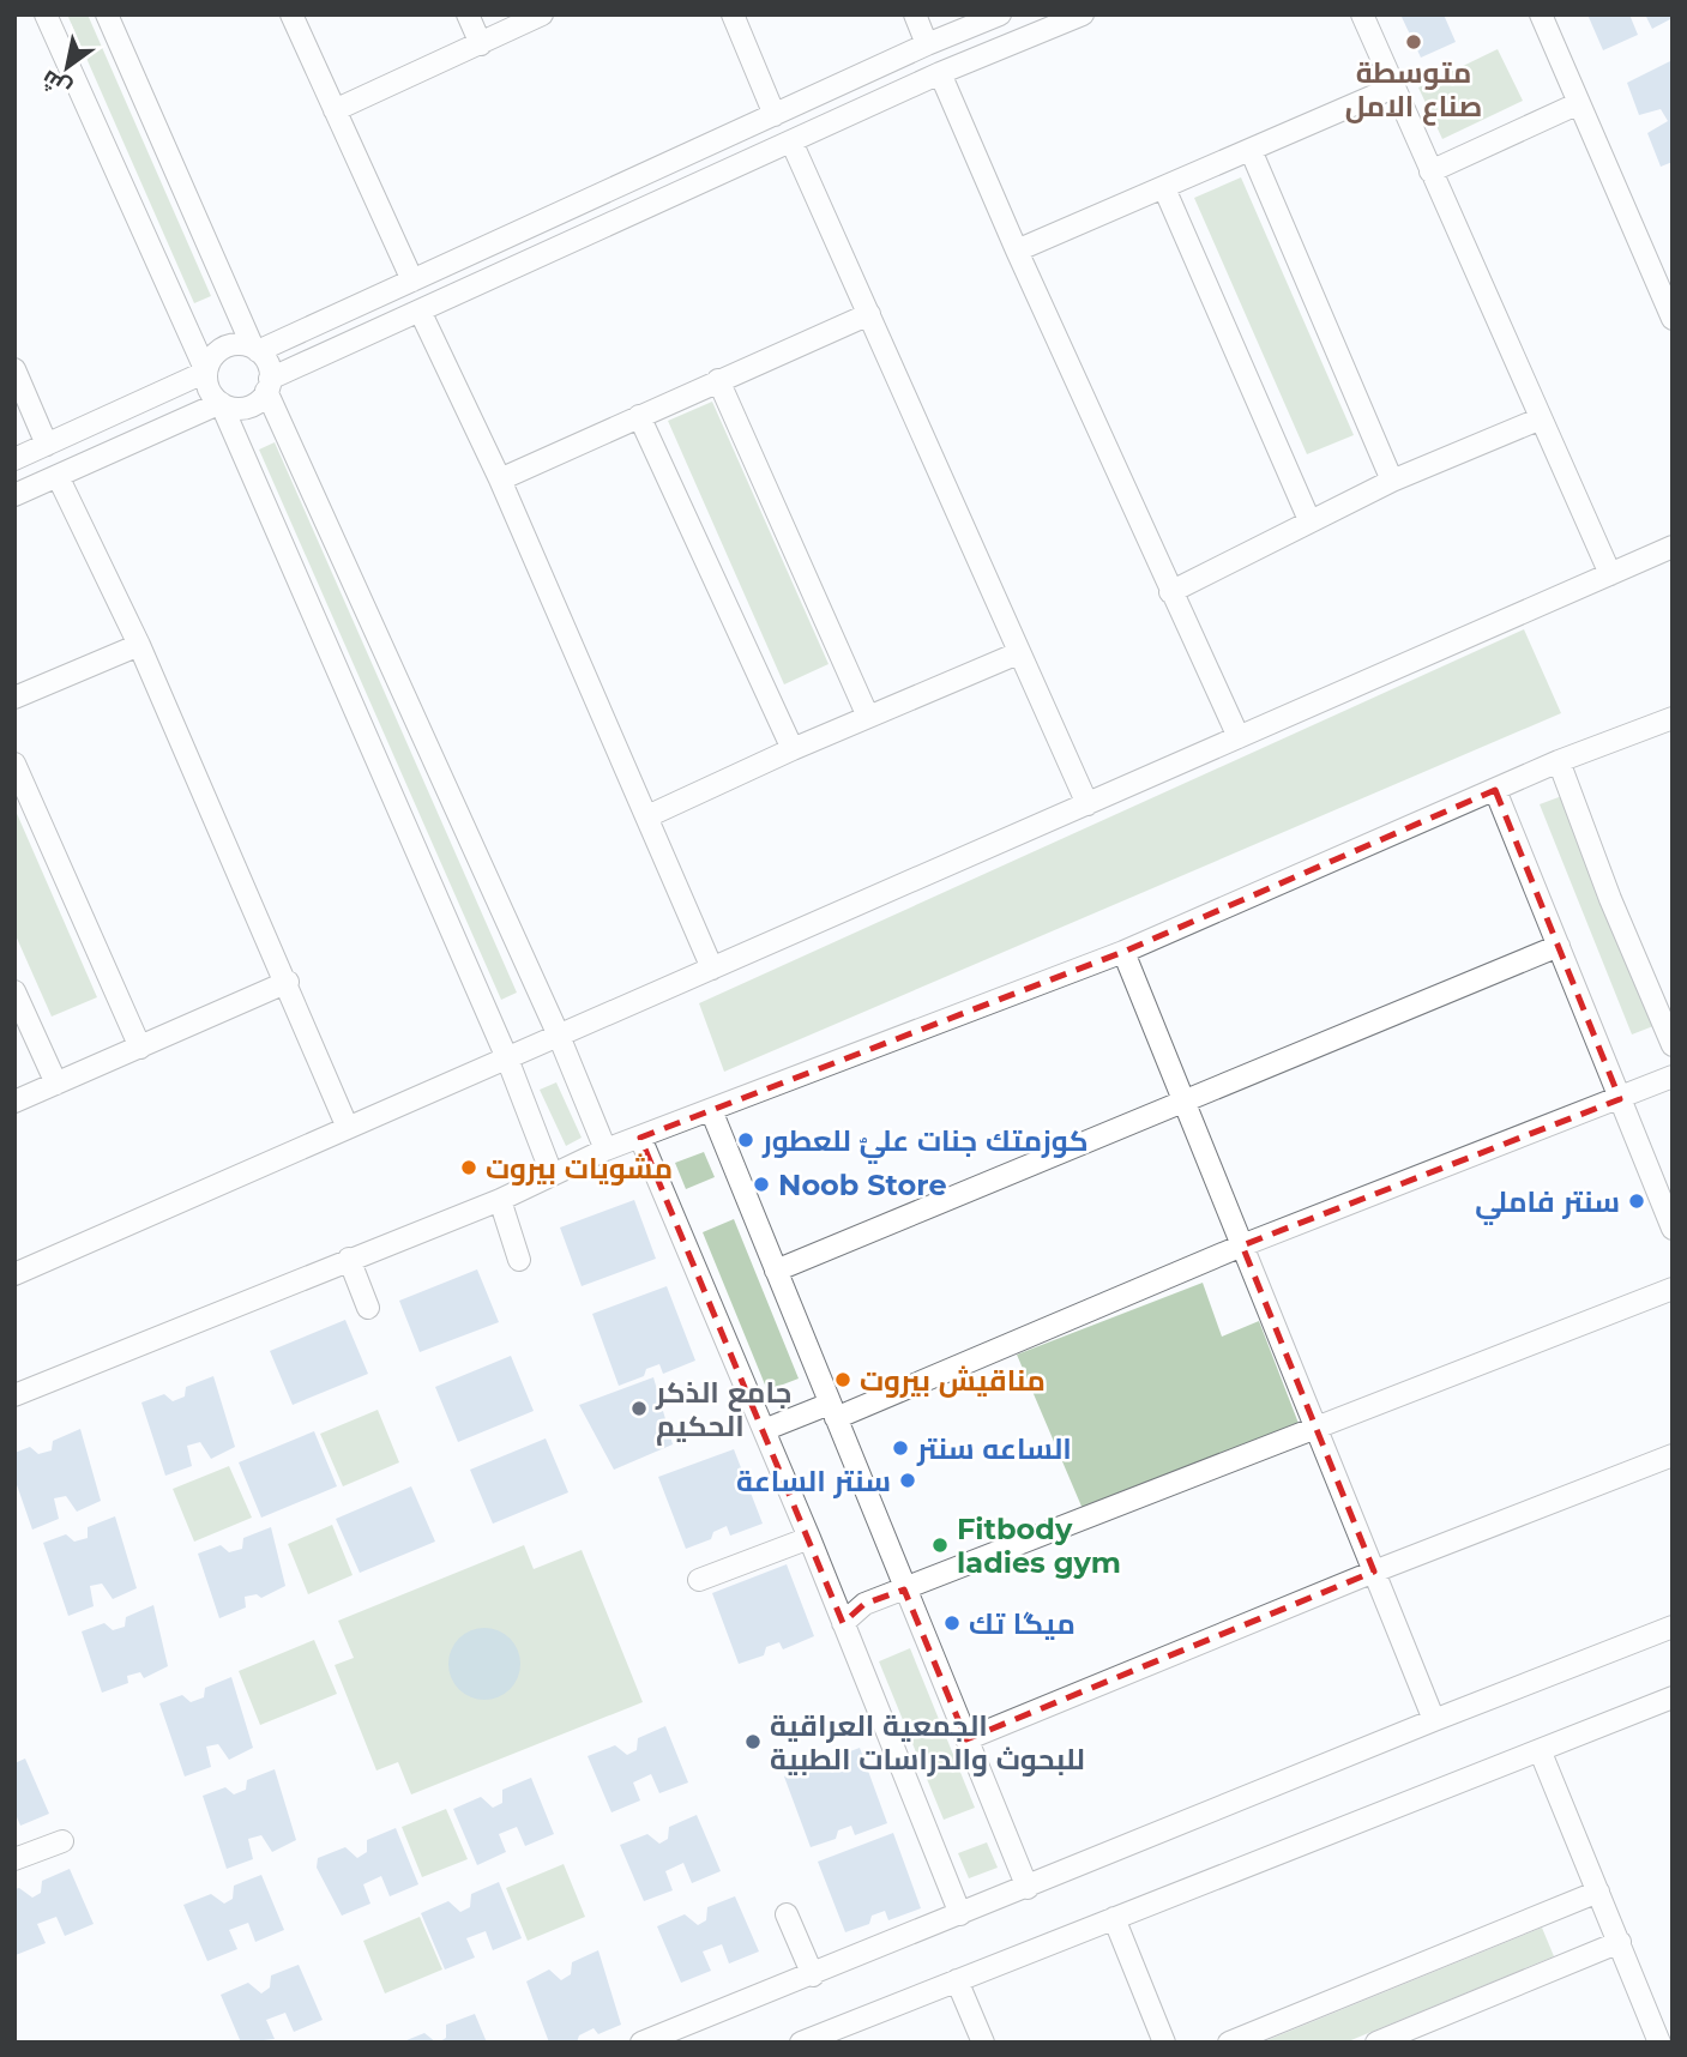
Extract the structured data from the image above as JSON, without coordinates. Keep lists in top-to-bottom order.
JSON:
{
  "places": [
    "متوسطة صناع الامل",
    "كوزمتك جنات عليٌ للعطور",
    "مشويات بيروت",
    "Noob Store",
    "سنتر فاملي",
    "مناقيش بيروت",
    "جامع الذكر الحكيم",
    "الساعه سنتر",
    "سنتر الساعة",
    "Fitbody ladies gym",
    "ميگا تك",
    "الجمعية العراقية للبحوث والدراسات الطبية"
  ],
  "north": "bottom left"
}
